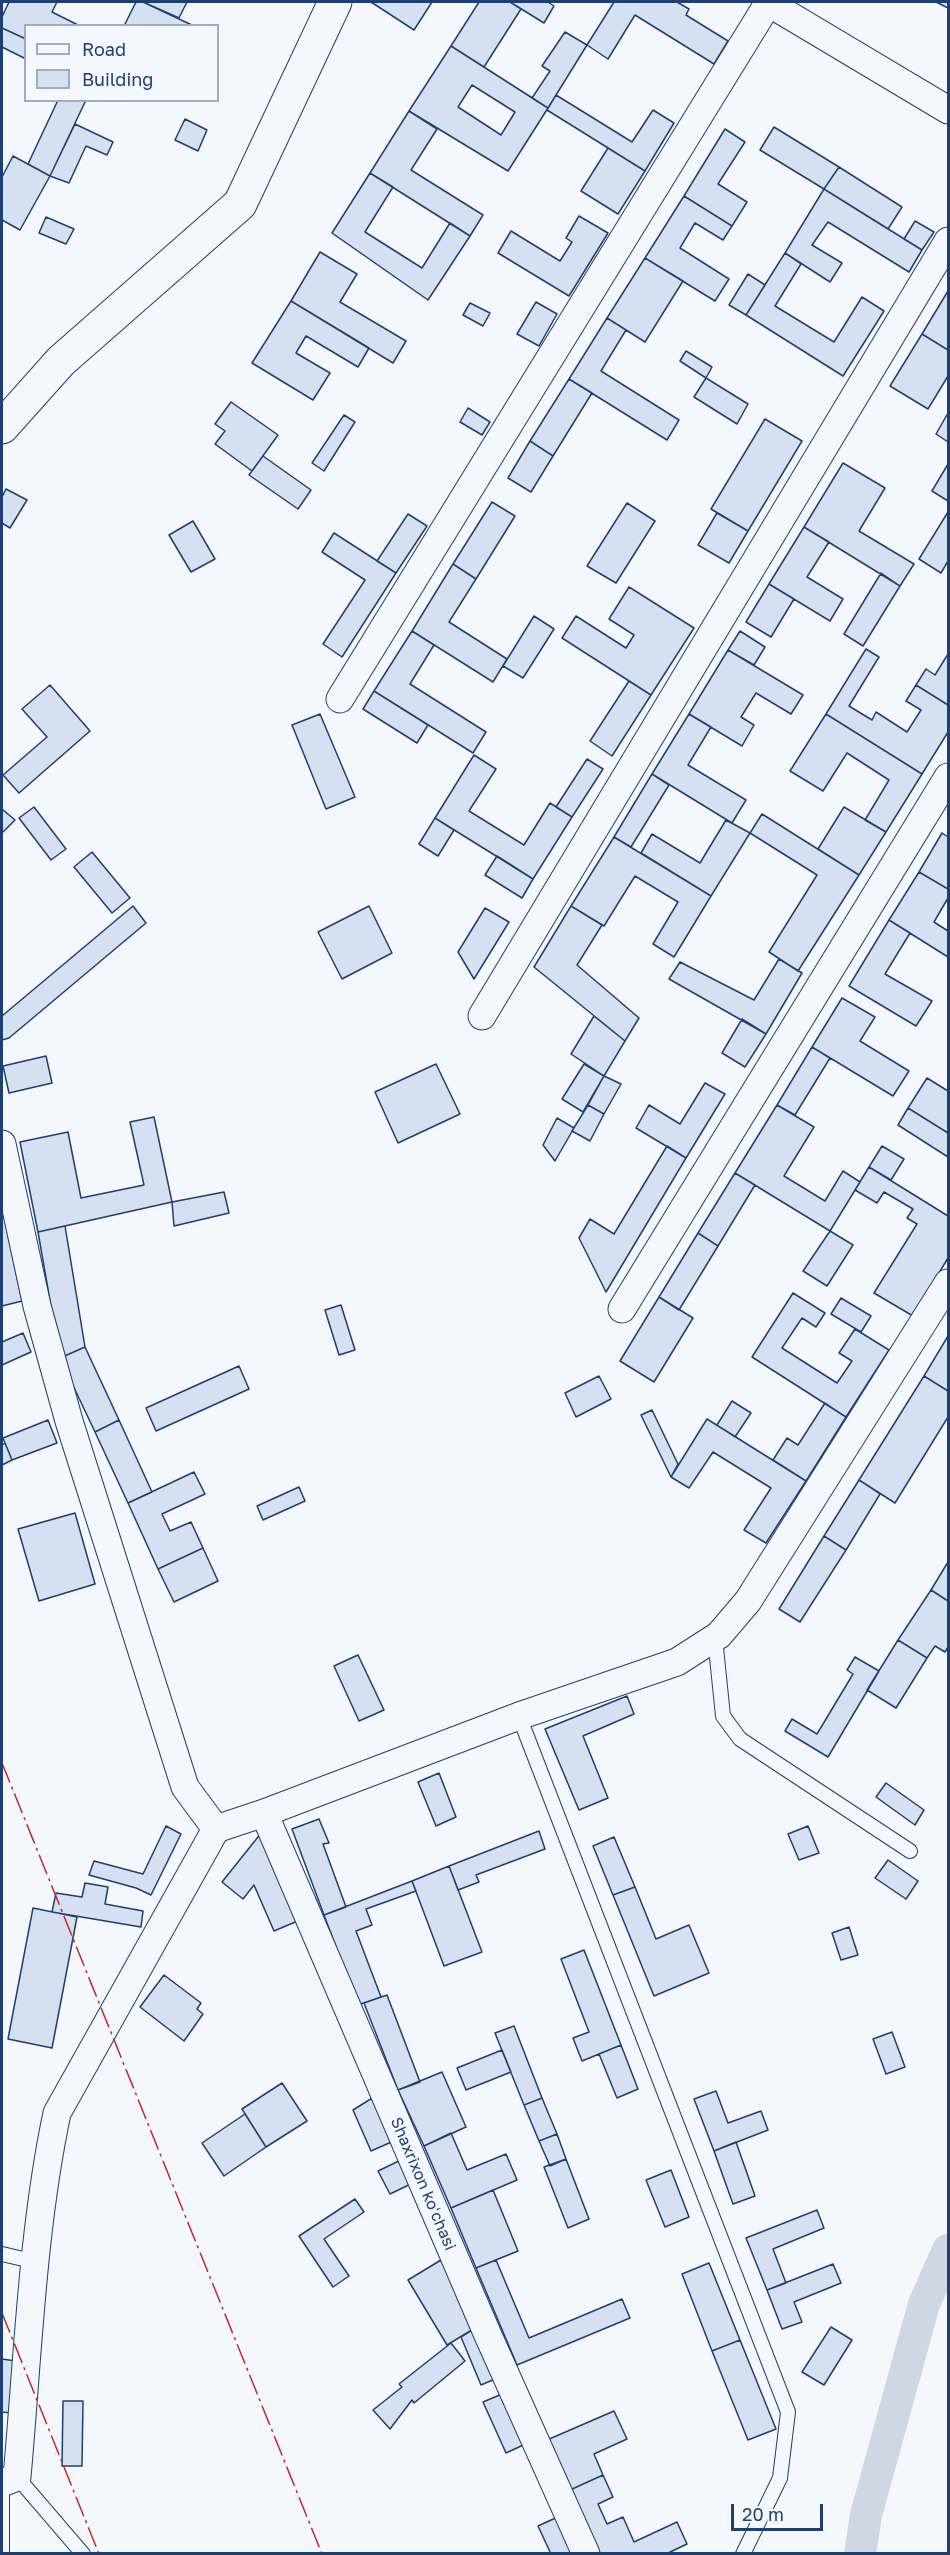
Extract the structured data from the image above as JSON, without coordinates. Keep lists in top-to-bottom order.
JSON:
{
  "streets": {
    "street": ["Shaxrixon koʻchasi"]
  },
  "legend": ["Road", "Building"],
  "scale_bar": "20 m"
}
